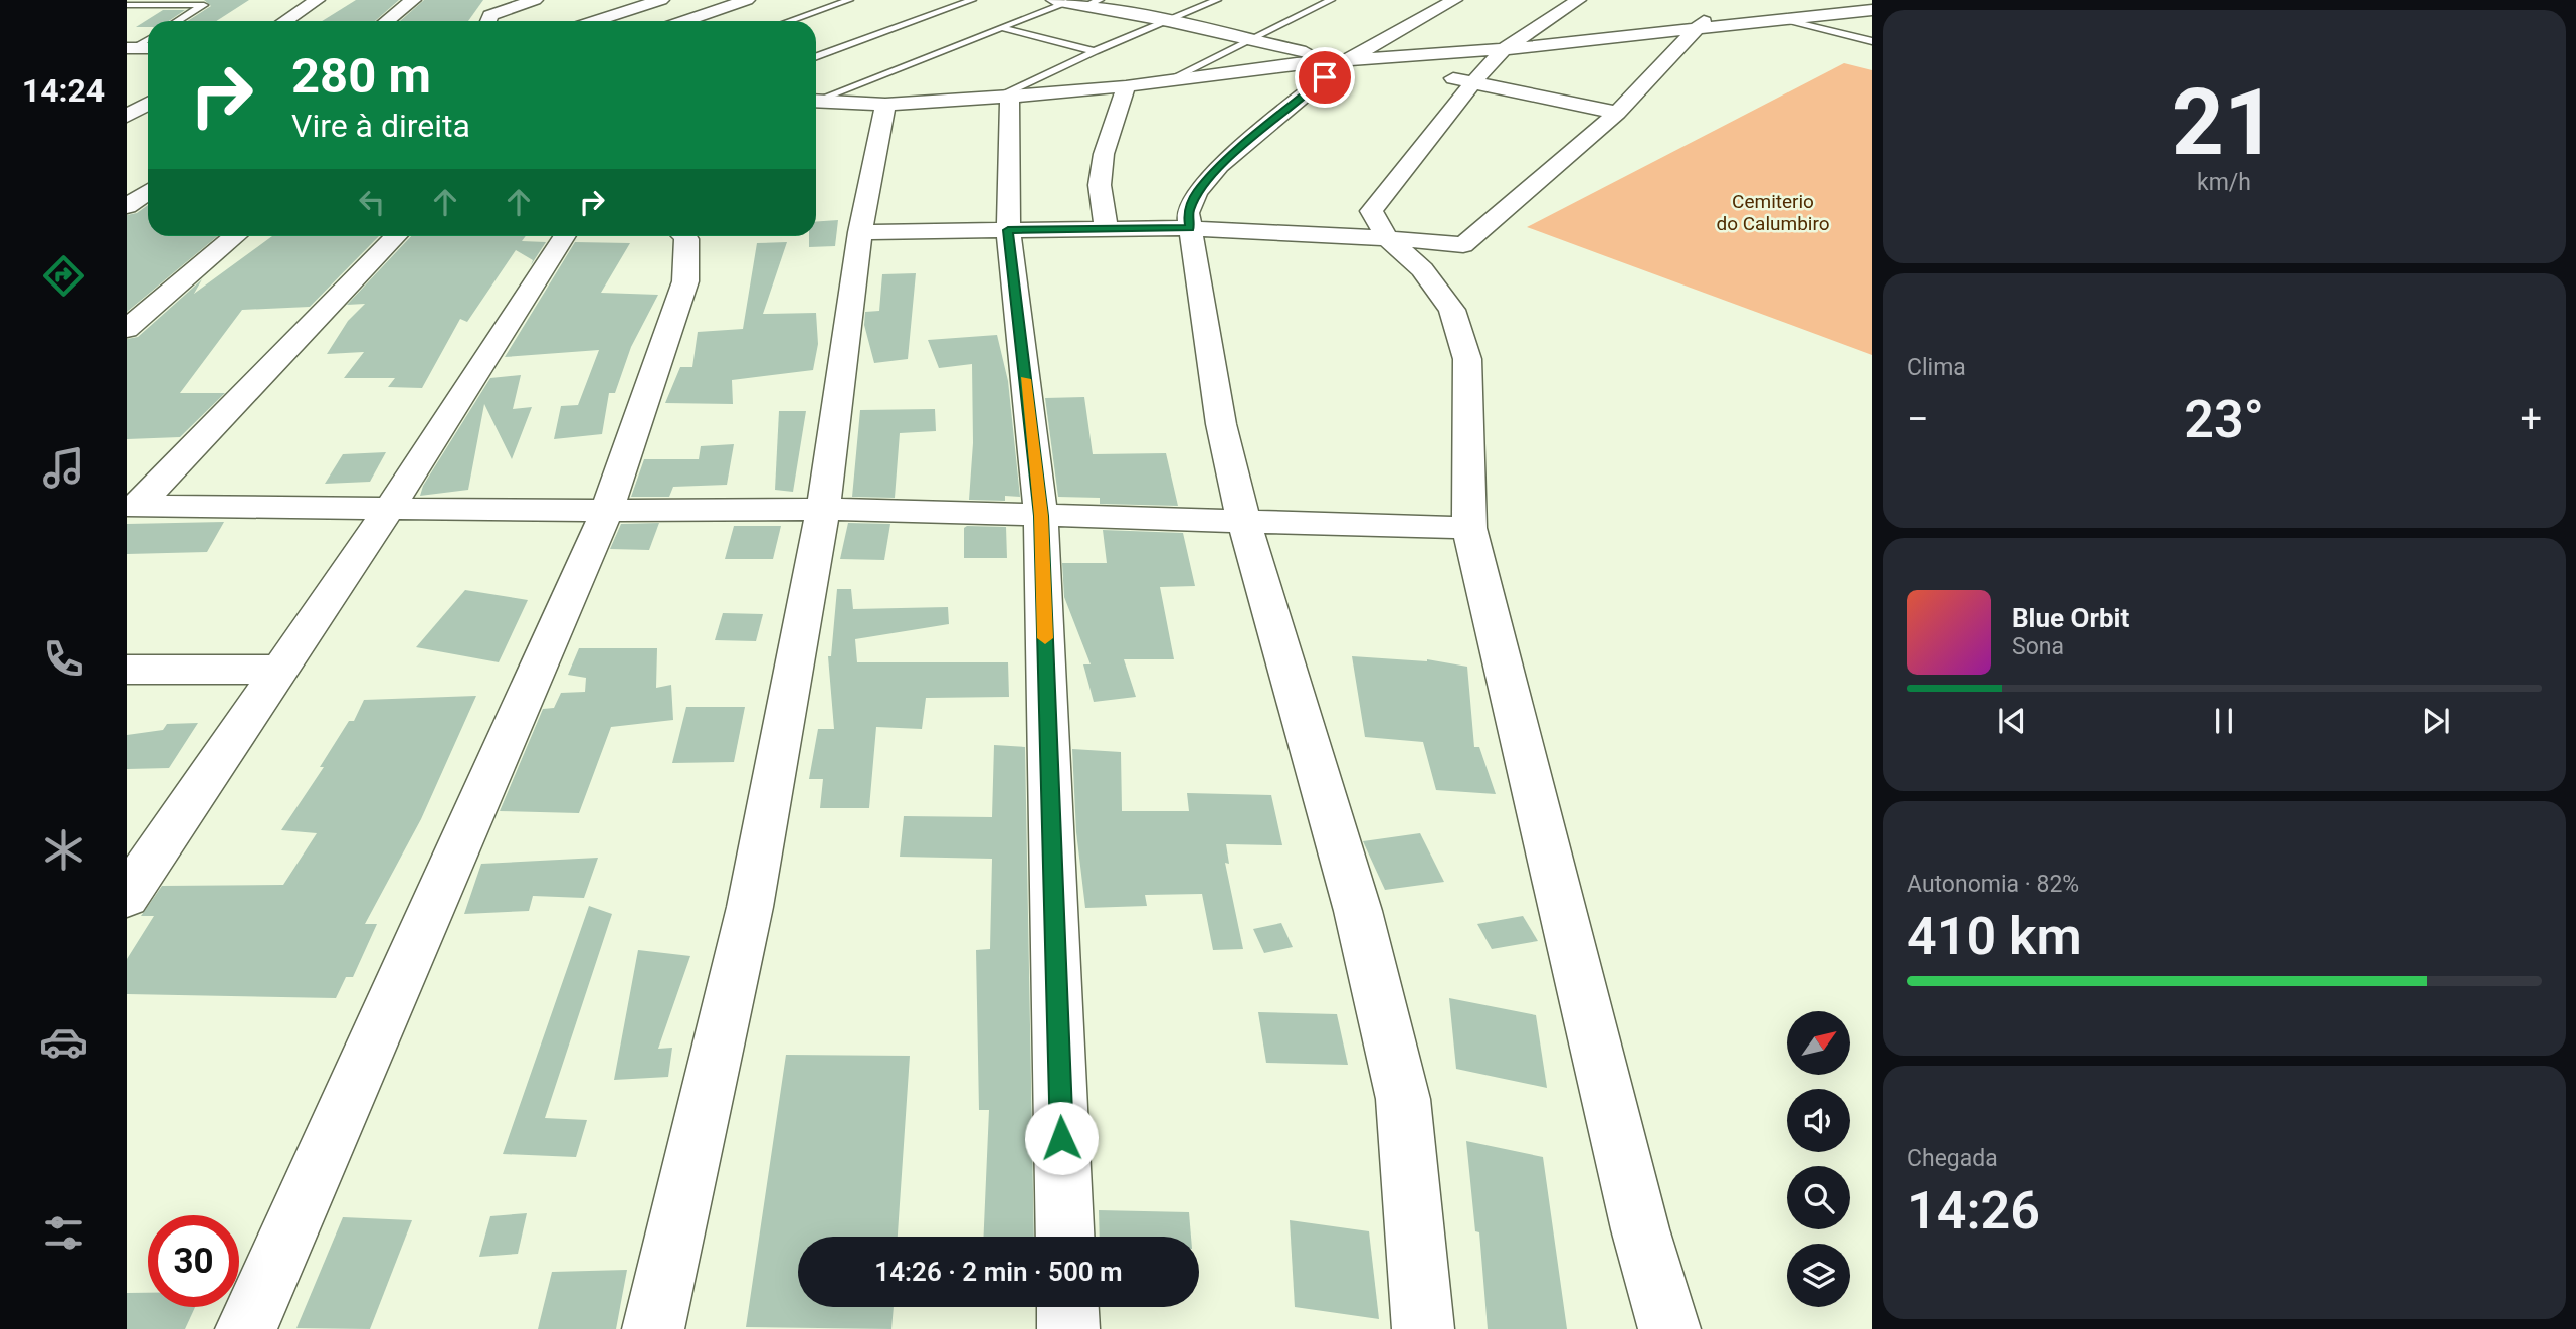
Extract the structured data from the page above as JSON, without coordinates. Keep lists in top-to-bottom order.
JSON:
{
  "parks": ["Cemiterio do Calumbiro"],
  "north": "top right",
  "page": {
    "tabs": "14:24",
    "tile": [
      ["21", "km/h"],
      "Clima",
      ["Autonomia · 82%", "410 km"],
      ["Chegada", "14:26"]
    ],
    "turn": ["280 m", "Vire à direita"],
    "heat": ["−", "23°", "+"],
    "song": ["Blue Orbit", "Sona"],
    "limit": "30",
    "trip": "14:26 · 2 min · 500 m"
  }
}
